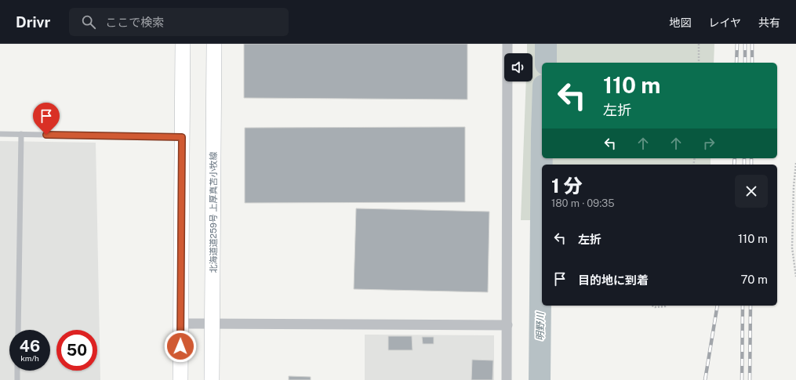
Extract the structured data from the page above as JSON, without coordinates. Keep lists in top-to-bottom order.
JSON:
{
  "streets": {
    "main road": ["北海道道259号 上厚真苫小牧線"]
  },
  "water": ["明野川"],
  "page": {
    "header": "Drivr",
    "search": "ここで検索",
    "nav": ["地図", "レイヤ", "共有"],
    "turn": ["110 m", "左折"],
    "heading": ["1 分", "180 m · 09:35"],
    "list": [
      {
        "name": "左折",
        "value": "110 m"
      },
      {
        "name": "目的地に到着",
        "value": "70 m"
      }
    ],
    "speed": "46 km/h",
    "limit": "50"
  }
}
